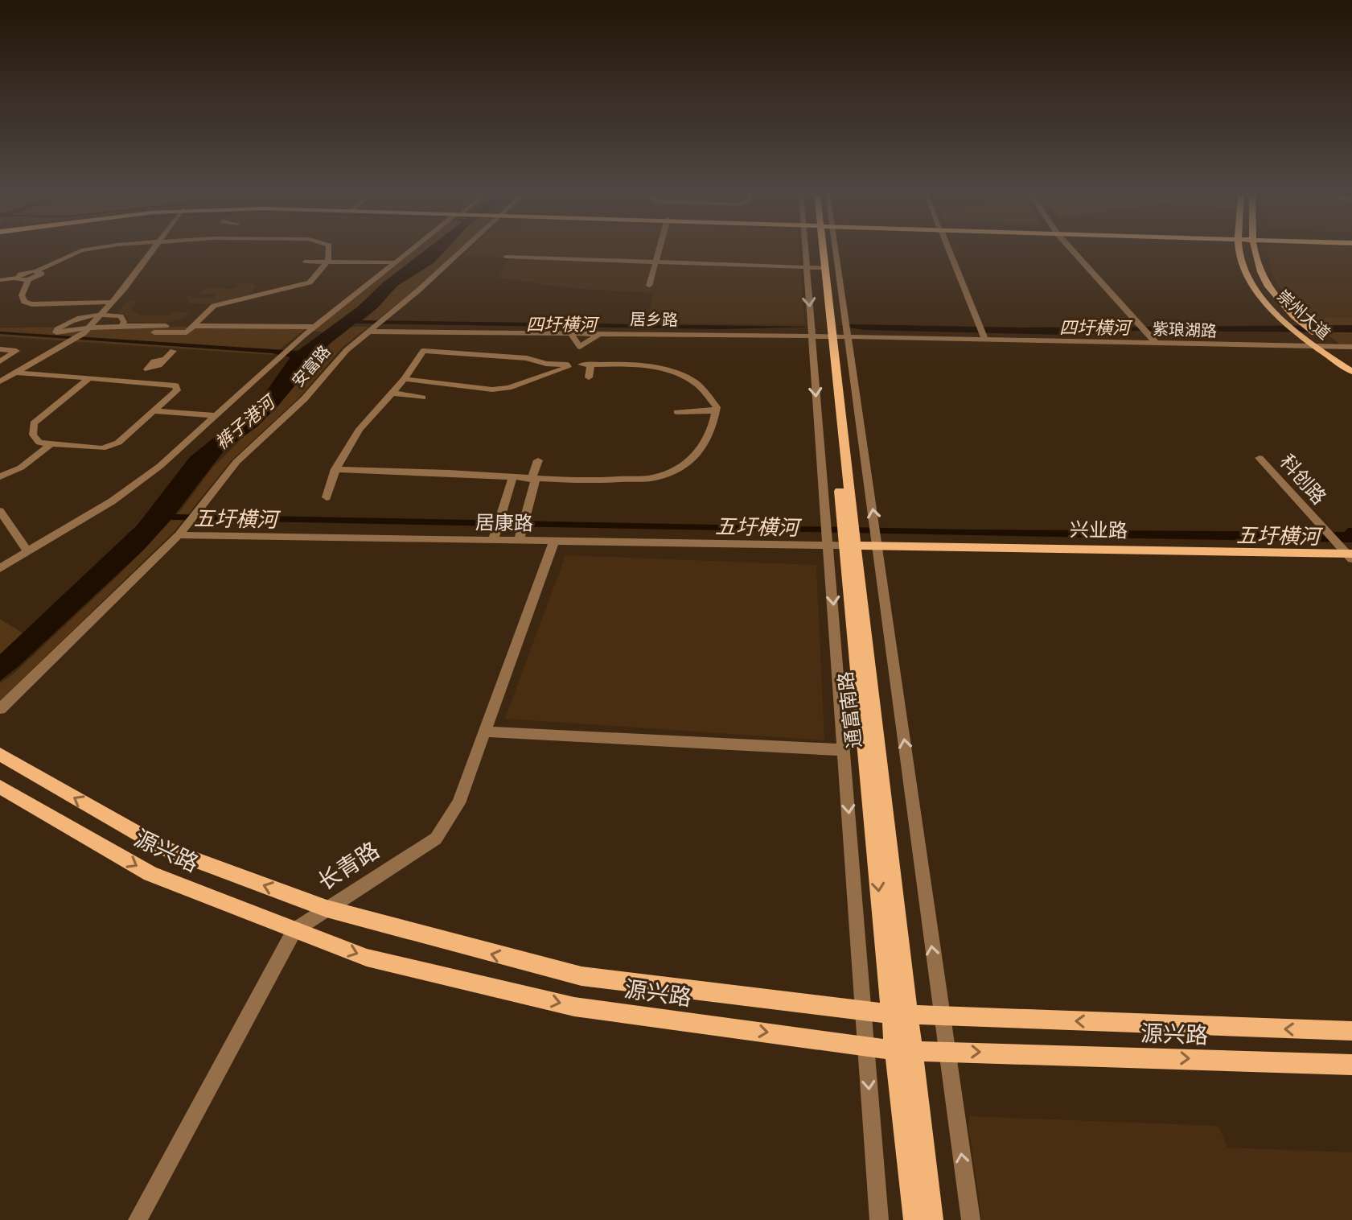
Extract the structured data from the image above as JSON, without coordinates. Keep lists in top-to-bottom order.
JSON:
{
  "streets": {
    "main road": [
      "崇州大道",
      "兴业路",
      "通富南路",
      "源兴路"
    ],
    "street": [
      "居乡路",
      "紫琅湖路",
      "安富路",
      "科创路",
      "居康路",
      "长青路"
    ]
  },
  "crossings": [
    ["崇州大道", "紫琅湖路"],
    ["居乡路", "紫琅湖路"],
    ["居乡路", "安富路"],
    ["居乡路", "通富南路"],
    ["紫琅湖路", "通富南路"],
    ["安富路", "居康路"],
    ["科创路", "兴业路"],
    ["居康路", "兴业路"],
    ["居康路", "通富南路"],
    ["居康路", "长青路"],
    ["兴业路", "通富南路"],
    ["通富南路", "源兴路"],
    ["源兴路", "长青路"]
  ],
  "water": ["四圩横河", "裤子港河", "五圩横河"]
}
